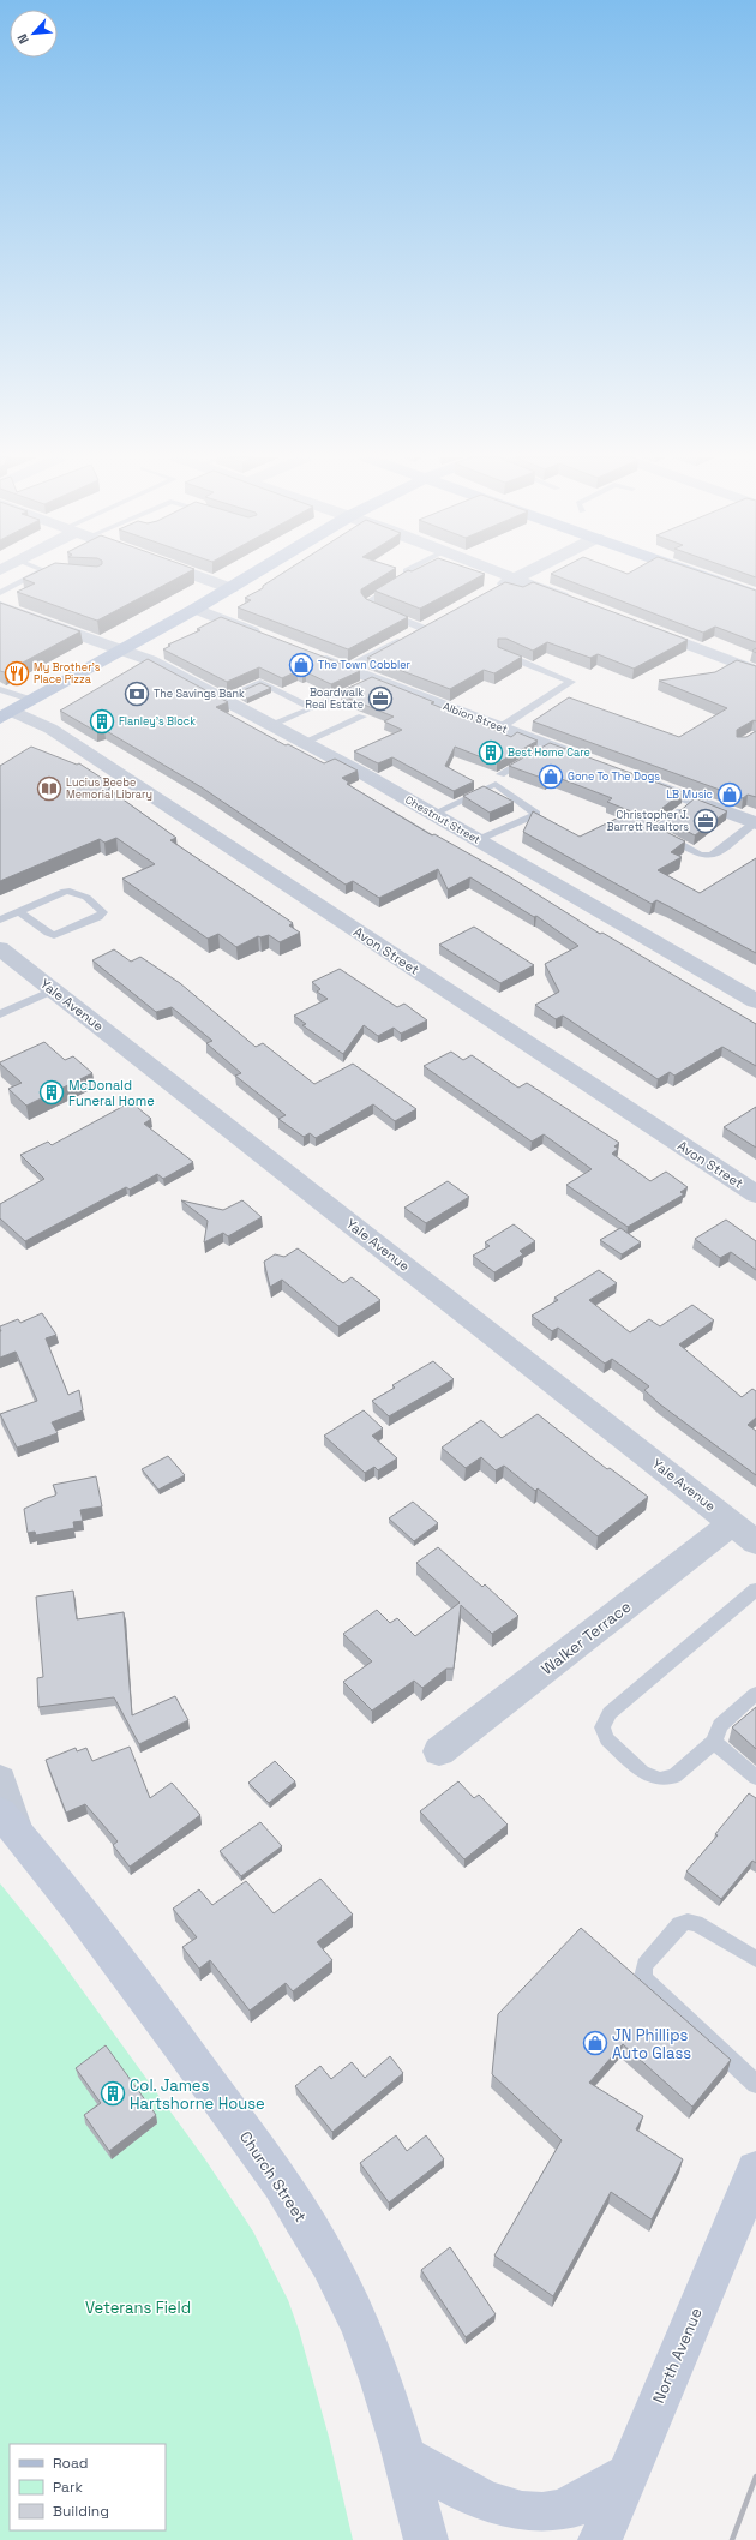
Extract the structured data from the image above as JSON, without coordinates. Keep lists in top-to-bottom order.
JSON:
{
  "streets": {
    "main road": ["Church Street", "North Avenue"],
    "street": [
      "Albion Street",
      "Chestnut Street",
      "Avon Street",
      "Yale Avenue",
      "Walker Terrace"
    ]
  },
  "crossings": [
    ["Yale Avenue", "Walker Terrace"]
  ],
  "parks": ["Veterans Field"],
  "places": {
    "shop": [
      "The Town Cobbler",
      "Gone To The Dogs",
      "LB Music",
      "JN Phillips Auto Glass"
    ],
    "restaurant": ["My Brother's Place Pizza"],
    "bank": ["The Savings Bank"],
    "office": ["Boardwalk Real Estate", "Christopher J. Barrett Realtors"],
    "building": [
      "Flanley's Block",
      "Best Home Care",
      "McDonald Funeral Home",
      "Col. James Hartshorne House"
    ],
    "library": ["Lucius Beebe Memorial Library"]
  },
  "legend": ["Road", "Park", "Building"],
  "north": "bottom left"
}
